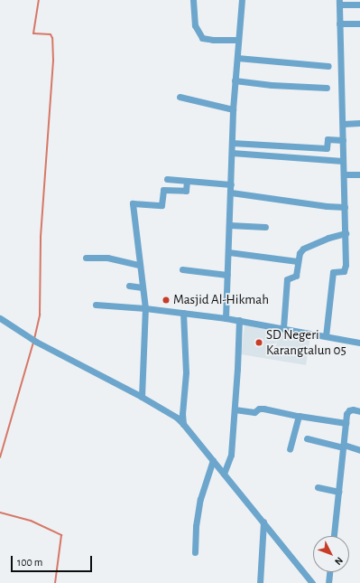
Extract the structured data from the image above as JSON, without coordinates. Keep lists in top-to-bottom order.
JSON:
{
  "places": ["Masjid Al-Hikmah", "SD Negeri Karangtalun 05"],
  "scale_bar": "100 m",
  "north": "bottom right"
}
